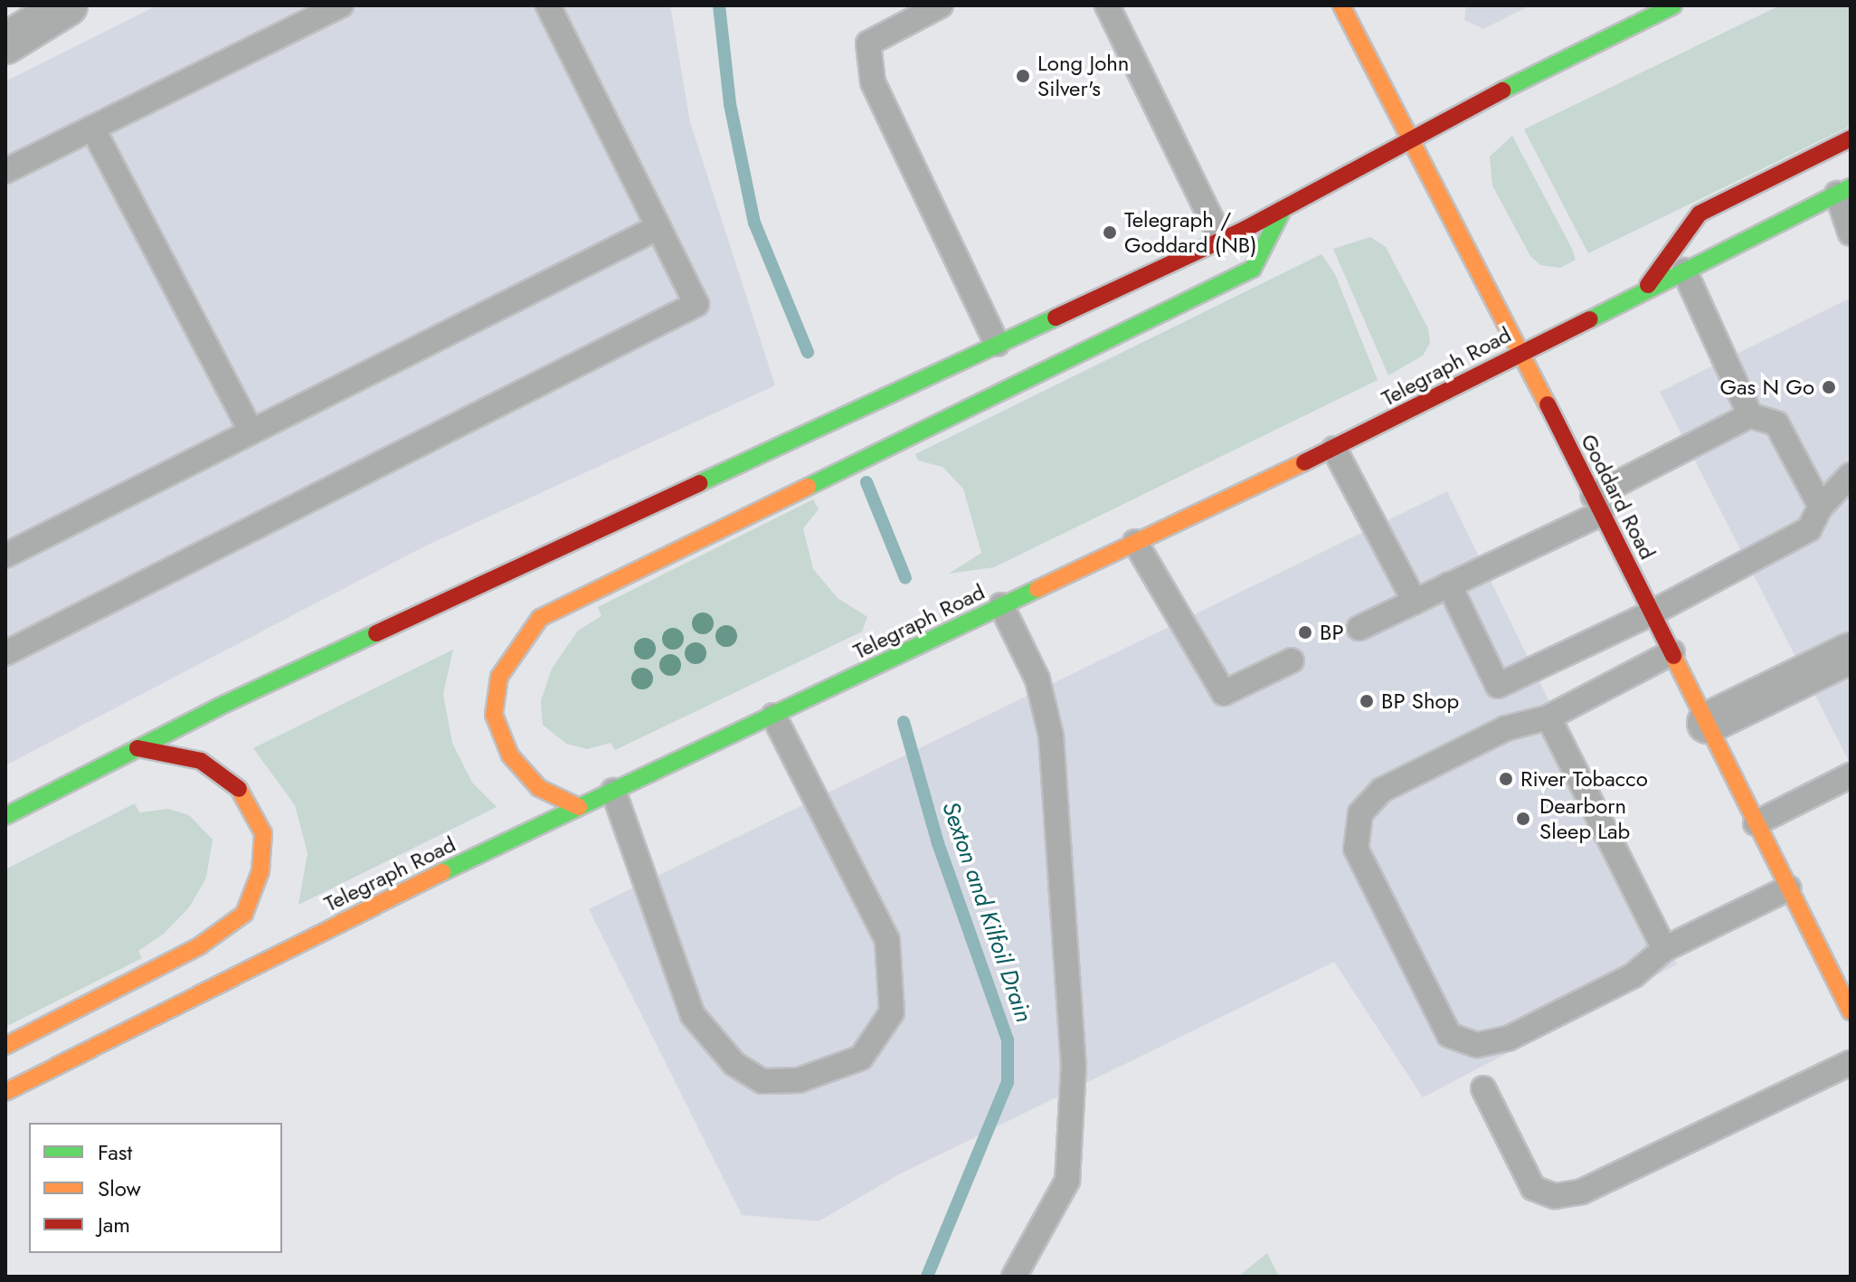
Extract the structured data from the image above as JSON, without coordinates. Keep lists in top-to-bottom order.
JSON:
{
  "streets": {
    "main road": ["Telegraph Road", "Goddard Road"]
  },
  "crossings": [
    ["Telegraph Road", "Goddard Road"]
  ],
  "water": ["Sexton and Kilfoil Drain"],
  "places": [
    "Long John Silver's",
    "Telegraph / Goddard (NB)",
    "Gas N Go",
    "BP",
    "BP Shop",
    "River Tobacco",
    "Dearborn Sleep Lab"
  ],
  "legend": ["Fast", "Slow", "Jam"]
}
